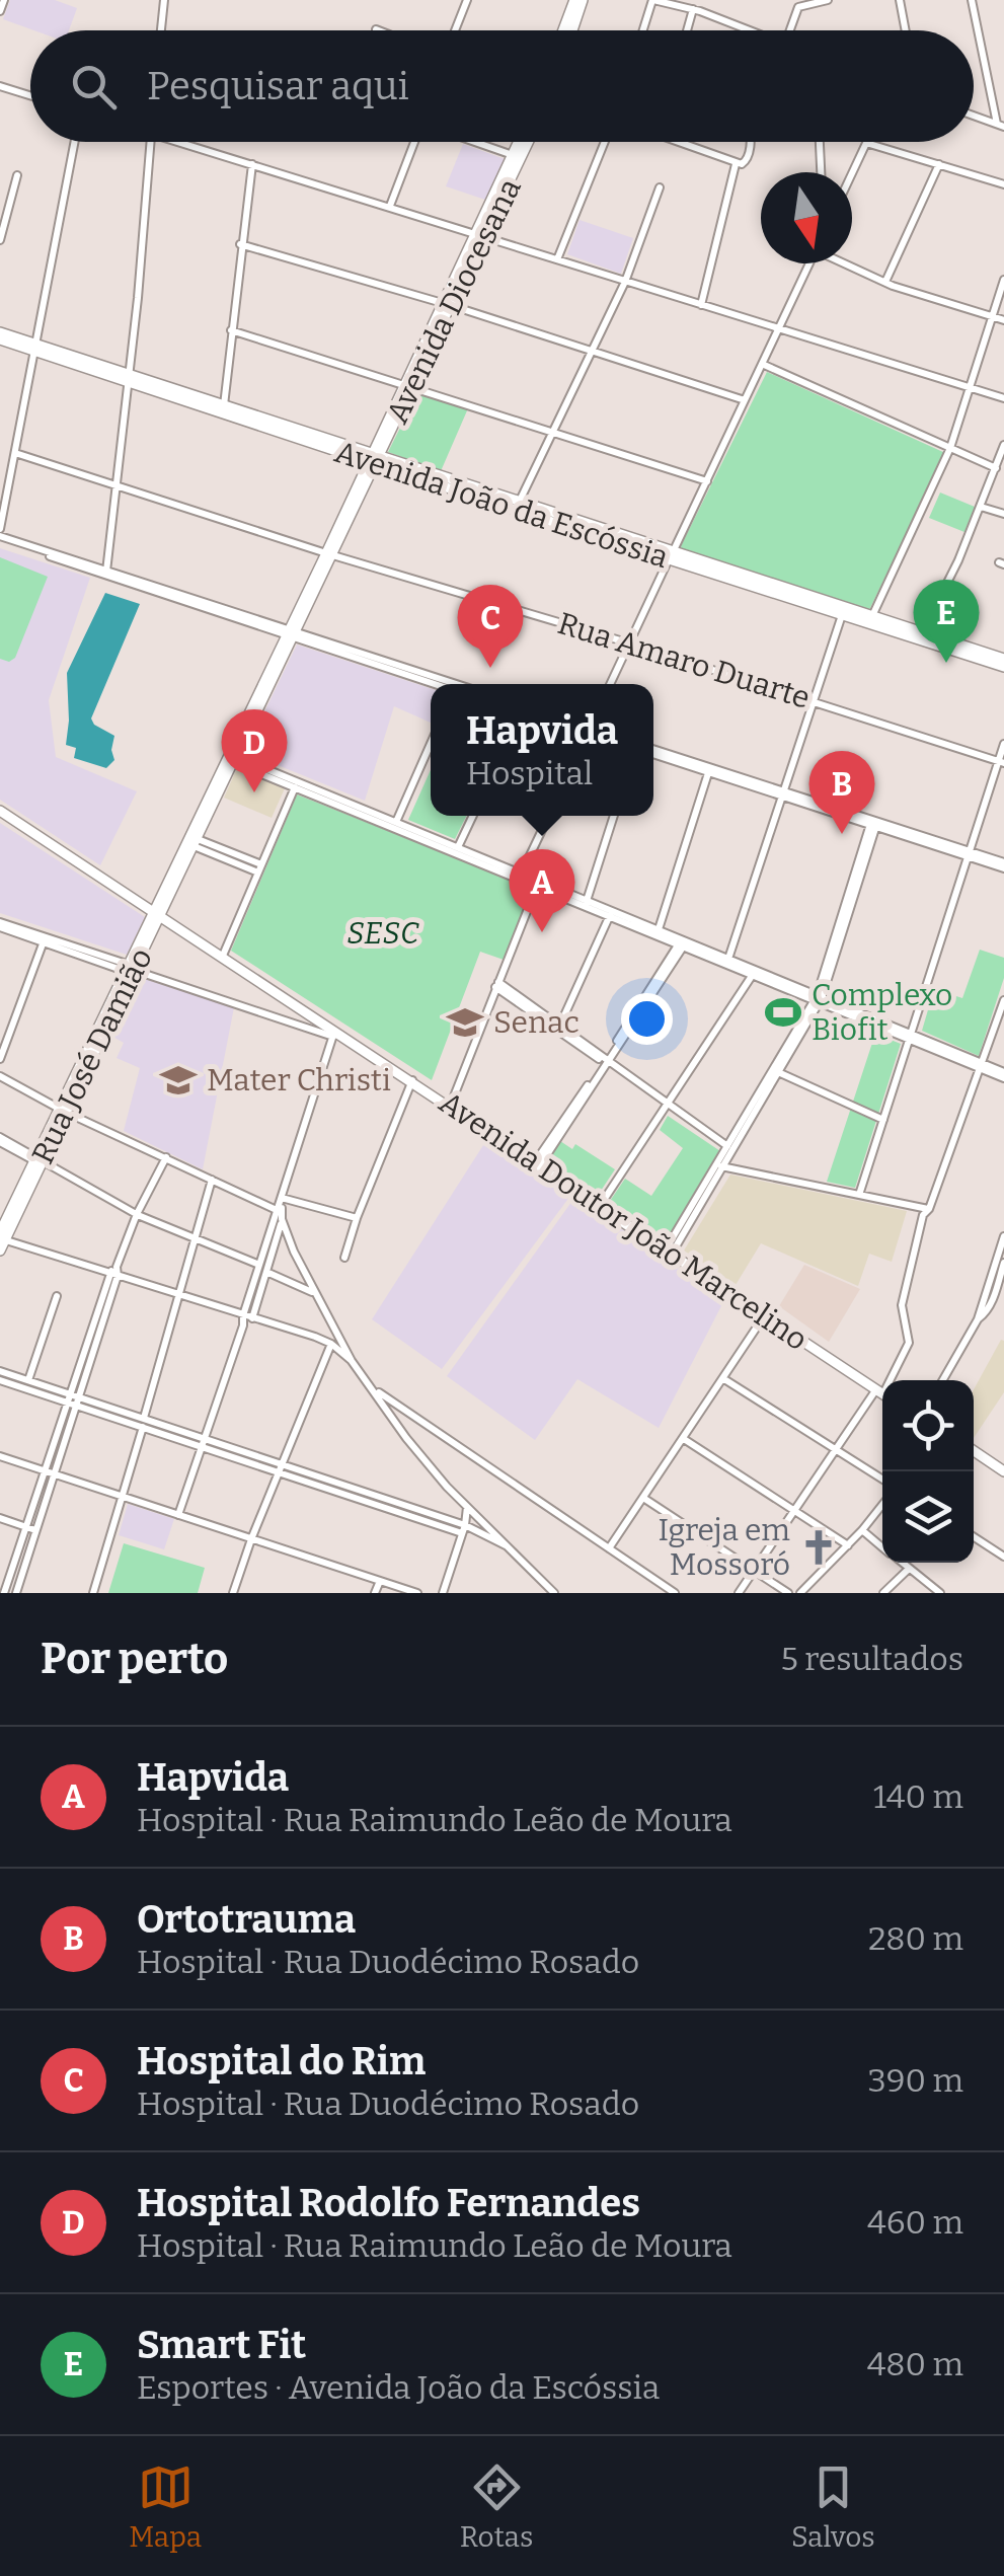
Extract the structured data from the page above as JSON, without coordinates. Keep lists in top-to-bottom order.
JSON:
{
  "streets": {
    "street": [
      "Avenida Diocesana",
      "Avenida João da Escóssia",
      "Rua Amaro Duarte",
      "Rua José Damião",
      "Avenida Doutor João Marcelino"
    ]
  },
  "crossings": [
    ["Avenida Diocesana", "Avenida João da Escóssia"],
    ["Avenida Diocesana", "Rua Amaro Duarte"],
    ["Avenida Diocesana", "Rua José Damião"],
    ["Avenida Diocesana", "Avenida Doutor João Marcelino"],
    ["Rua José Damião", "Avenida Doutor João Marcelino"]
  ],
  "parks": ["SESC"],
  "places": {
    "sports": ["Complexo Biofit"],
    "school or university": ["Senac", "Mater Christi"],
    "church": ["Igreja em Mossoró"]
  },
  "north": "bottom",
  "page": {
    "search": "Pesquisar aqui",
    "pins": [
      "E",
      "C",
      "D",
      "B",
      "A"
    ],
    "popup": ["Hapvida", "Hospital"],
    "heading": ["Por perto", "5 resultados"],
    "list": [
      {
        "mark": "A",
        "name": "Hapvida",
        "note": "Hospital · Rua Raimundo Leão de Moura",
        "value": "140 m"
      },
      {
        "mark": "B",
        "name": "Ortotrauma",
        "note": "Hospital · Rua Duodécimo Rosado",
        "value": "280 m"
      },
      {
        "mark": "C",
        "name": "Hospital do Rim",
        "note": "Hospital · Rua Duodécimo Rosado",
        "value": "390 m"
      },
      {
        "mark": "D",
        "name": "Hospital Rodolfo Fernandes",
        "note": "Hospital · Rua Raimundo Leão de Moura",
        "value": "460 m"
      },
      {
        "mark": "E",
        "name": "Smart Fit",
        "note": "Esportes · Avenida João da Escóssia",
        "value": "480 m"
      }
    ],
    "nav": ["Mapa", "Rotas", "Salvos"]
  }
}
